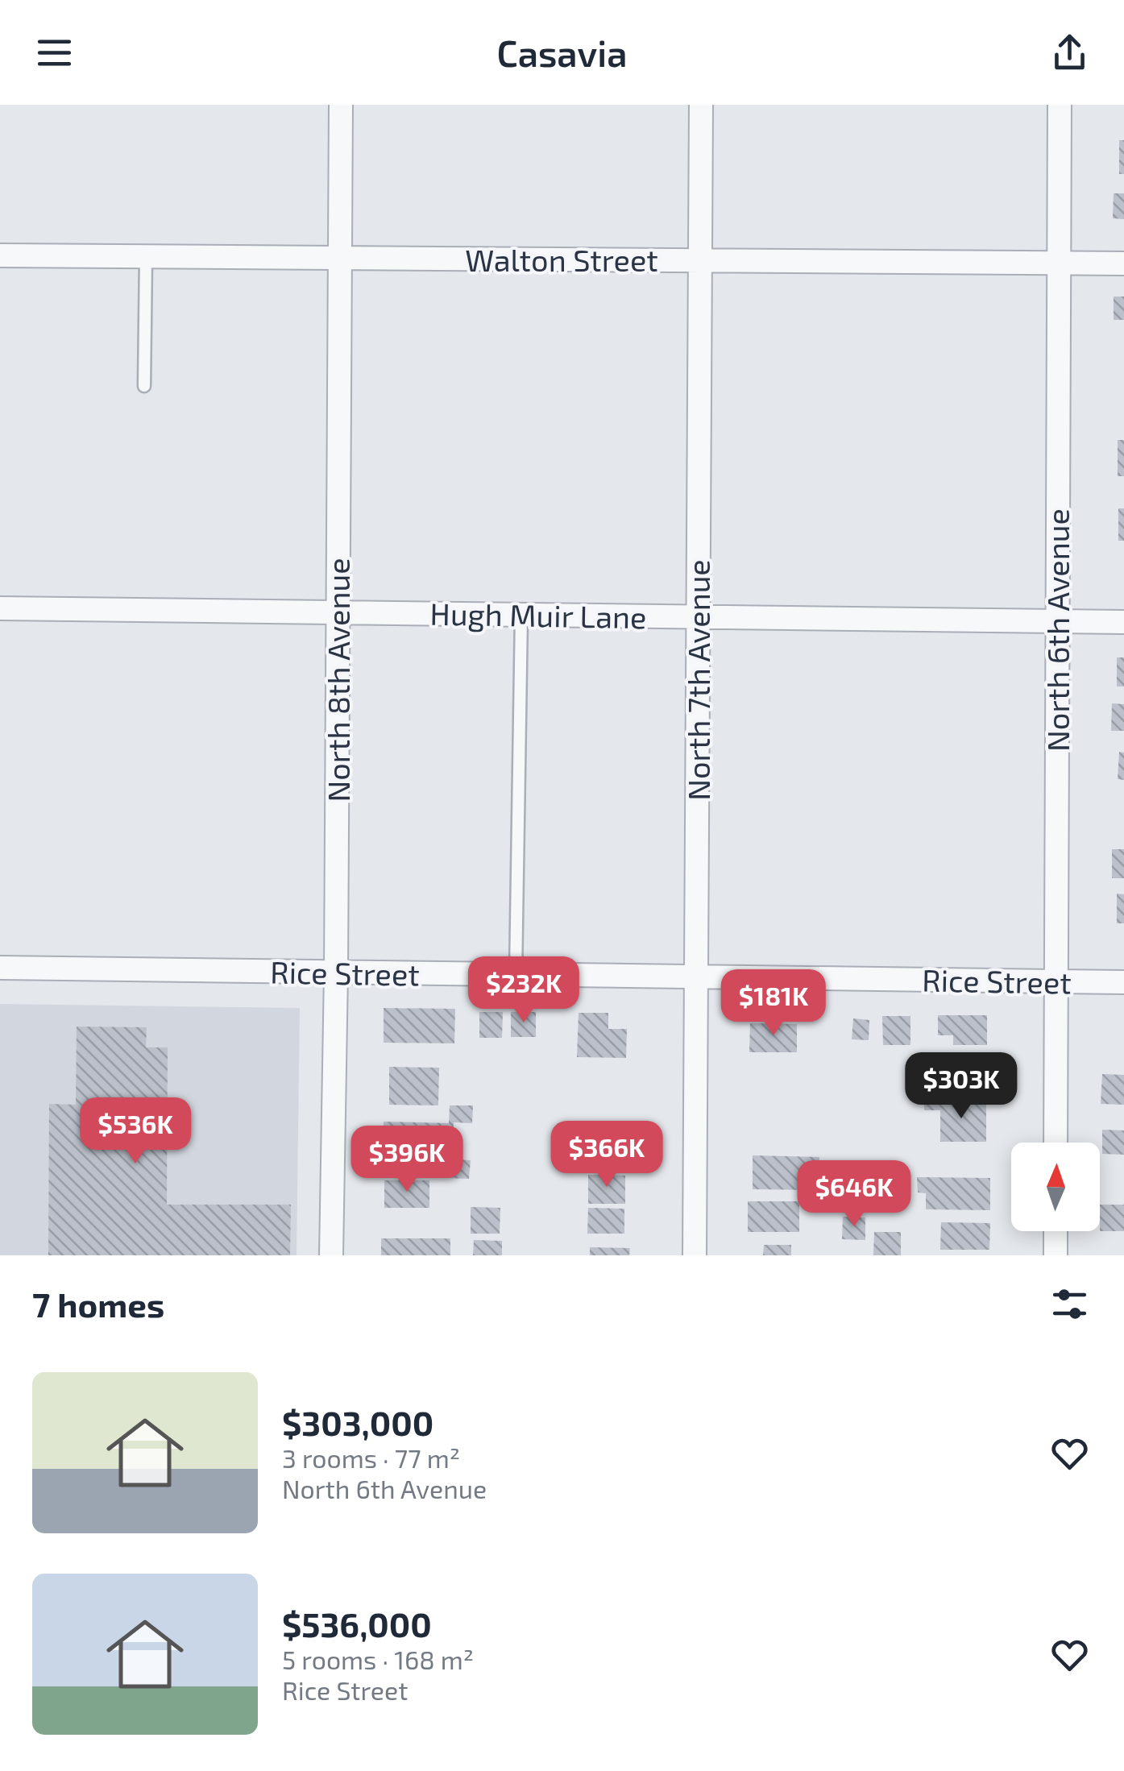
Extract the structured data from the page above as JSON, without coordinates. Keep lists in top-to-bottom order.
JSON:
{
  "streets": {
    "street": [
      "Walton Street",
      "Hugh Muir Lane",
      "North 6th Avenue",
      "North 8th Avenue",
      "North 7th Avenue",
      "Rice Street"
    ]
  },
  "crossings": [
    ["Walton Street", "North 6th Avenue"],
    ["Walton Street", "North 8th Avenue"],
    ["Walton Street", "North 7th Avenue"],
    ["Hugh Muir Lane", "North 6th Avenue"],
    ["Hugh Muir Lane", "North 8th Avenue"],
    ["Hugh Muir Lane", "North 7th Avenue"],
    ["North 6th Avenue", "Rice Street"],
    ["North 8th Avenue", "Rice Street"],
    ["North 7th Avenue", "Rice Street"]
  ],
  "north": "top",
  "page": {
    "header": "Casavia",
    "price": [
      "$232K",
      "$181K",
      "$303K",
      "$536K",
      "$366K",
      "$396K",
      "$646K"
    ],
    "heading": "7 homes",
    "list": [
      {
        "name": "$303,000",
        "note": "3 rooms · 77 m² · North 6th Avenue"
      },
      {
        "name": "$536,000",
        "note": "5 rooms · 168 m² · Rice Street"
      }
    ]
  }
}
